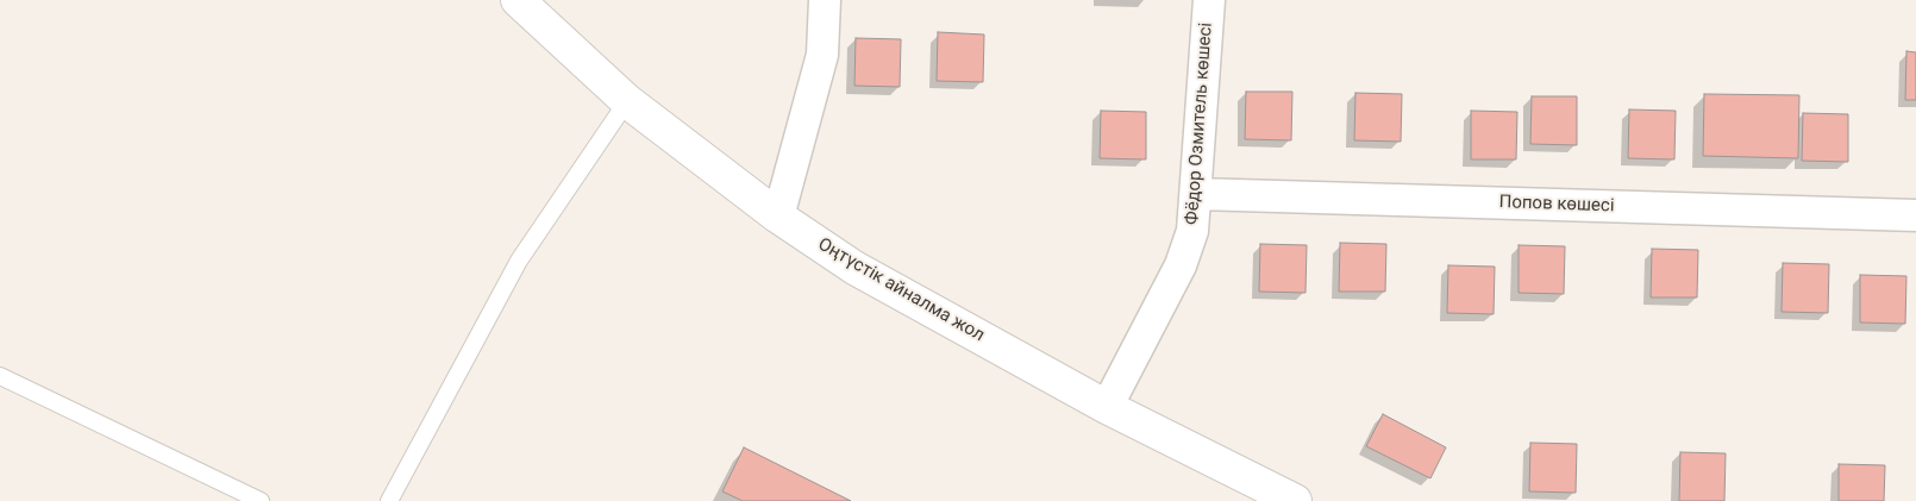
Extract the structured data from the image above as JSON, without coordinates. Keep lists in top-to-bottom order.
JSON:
{
  "streets": {
    "highway": ["Оңтүстік айналма жол"],
    "street": ["Фёдор Озмитель көшесі", "Попов көшесі"]
  },
  "crossings": [
    ["Фёдор Озмитель көшесі", "Попов көшесі"],
    ["Фёдор Озмитель көшесі", "Оңтүстік айналма жол"]
  ]
}
